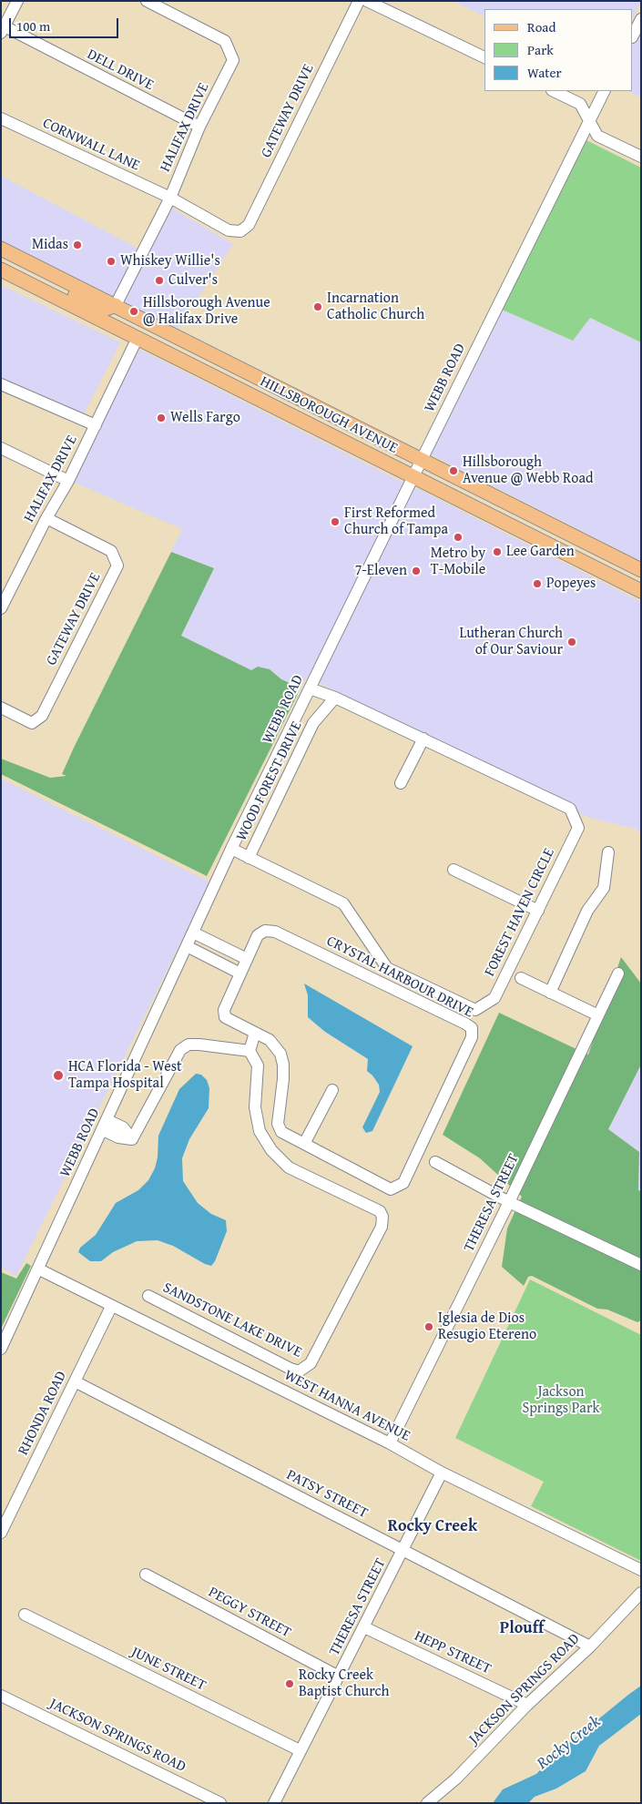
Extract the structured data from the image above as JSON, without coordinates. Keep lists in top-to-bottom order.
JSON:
{
  "streets": {
    "main road": ["HILLSBOROUGH AVENUE"],
    "street": [
      "DELL DRIVE",
      "GATEWAY DRIVE",
      "HALIFAX DRIVE",
      "CORNWALL LANE",
      "WEBB ROAD",
      "WOOD FOREST DRIVE",
      "FOREST HAVEN CIRCLE",
      "CRYSTAL HARBOUR DRIVE",
      "THERESA STREET",
      "SANDSTONE LAKE DRIVE",
      "WEST HANNA AVENUE",
      "RHONDA ROAD",
      "PATSY STREET",
      "PEGGY STREET",
      "HEPP STREET",
      "JUNE STREET",
      "JACKSON SPRINGS ROAD"
    ]
  },
  "crossings": [
    ["DELL DRIVE", "HALIFAX DRIVE"],
    ["GATEWAY DRIVE", "HALIFAX DRIVE"],
    ["GATEWAY DRIVE", "CORNWALL LANE"],
    ["HALIFAX DRIVE", "CORNWALL LANE"],
    ["HALIFAX DRIVE", "HILLSBOROUGH AVENUE"],
    ["WEBB ROAD", "HILLSBOROUGH AVENUE"],
    ["WEBB ROAD", "FOREST HAVEN CIRCLE"],
    ["WEBB ROAD", "WEST HANNA AVENUE"],
    ["WOOD FOREST DRIVE", "FOREST HAVEN CIRCLE"],
    ["THERESA STREET", "WEST HANNA AVENUE"],
    ["THERESA STREET", "PATSY STREET"],
    ["THERESA STREET", "PEGGY STREET"],
    ["THERESA STREET", "HEPP STREET"],
    ["THERESA STREET", "JUNE STREET"],
    ["WEST HANNA AVENUE", "RHONDA ROAD"],
    ["RHONDA ROAD", "PATSY STREET"],
    ["PATSY STREET", "JACKSON SPRINGS ROAD"],
    ["HEPP STREET", "JACKSON SPRINGS ROAD"]
  ],
  "districts": ["Rocky Creek", "Plouff"],
  "water": ["Rocky Creek"],
  "parks": ["Jackson Springs Park"],
  "places": [
    "Midas",
    "Whiskey Willie's",
    "Culver's",
    "Incarnation Catholic Church",
    "Hillsborough Avenue @ Halifax Drive",
    "Wells Fargo",
    "Hillsborough Avenue @ Webb Road",
    "First Reformed Church of Tampa",
    "Metro by T-Mobile",
    "Lee Garden",
    "7-Eleven",
    "Popeyes",
    "Lutheran Church of Our Saviour",
    "HCA Florida - West Tampa Hospital",
    "Iglesia de Dios Resugio Etereno",
    "Rocky Creek Baptist Church"
  ],
  "legend": ["Road", "Park", "Water"],
  "scale_bar": "100 m"
}
